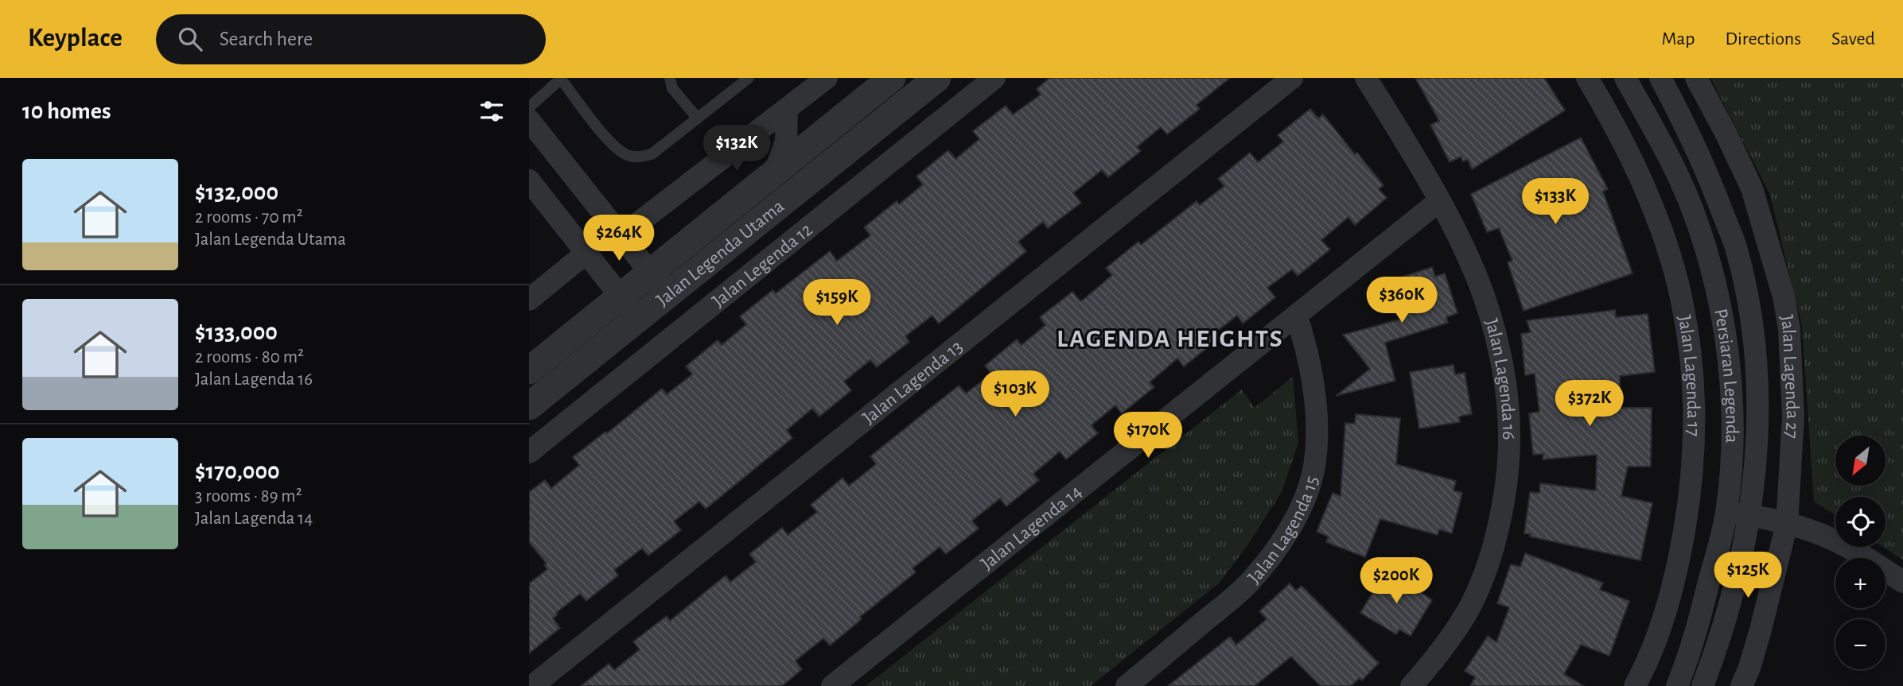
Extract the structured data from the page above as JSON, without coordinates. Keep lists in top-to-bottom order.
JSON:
{
  "streets": {
    "street": [
      "Jalan Legenda Utama",
      "Jalan Legenda 12",
      "Persiaran Legenda",
      "Jalan Lagenda 17",
      "Jalan Lagenda 27",
      "Jalan Lagenda 16",
      "Jalan Lagenda 13",
      "Jalan Lagenda 14",
      "Jalan Lagenda 15"
    ]
  },
  "crossings": [
    ["Jalan Lagenda 16", "Jalan Lagenda 14"],
    ["Jalan Lagenda 14", "Jalan Lagenda 15"]
  ],
  "districts": ["LAGENDA HEIGHTS"],
  "north": "bottom left",
  "page": {
    "header": "Keyplace",
    "search": "Search here",
    "nav": ["Map", "Directions", "Saved"],
    "heading": "10 homes",
    "price": [
      "$132K",
      "$133K",
      "$264K",
      "$360K",
      "$159K",
      "$103K",
      "$372K",
      "$170K",
      "$125K",
      "$200K"
    ],
    "list": [
      {
        "name": "$132,000",
        "note": "2 rooms · 70 m² · Jalan Legenda Utama"
      },
      {
        "name": "$133,000",
        "note": "2 rooms · 80 m² · Jalan Lagenda 16"
      },
      {
        "name": "$170,000",
        "note": "3 rooms · 89 m² · Jalan Lagenda 14"
      }
    ],
    "map_buttons": ["+", "−"]
  }
}
